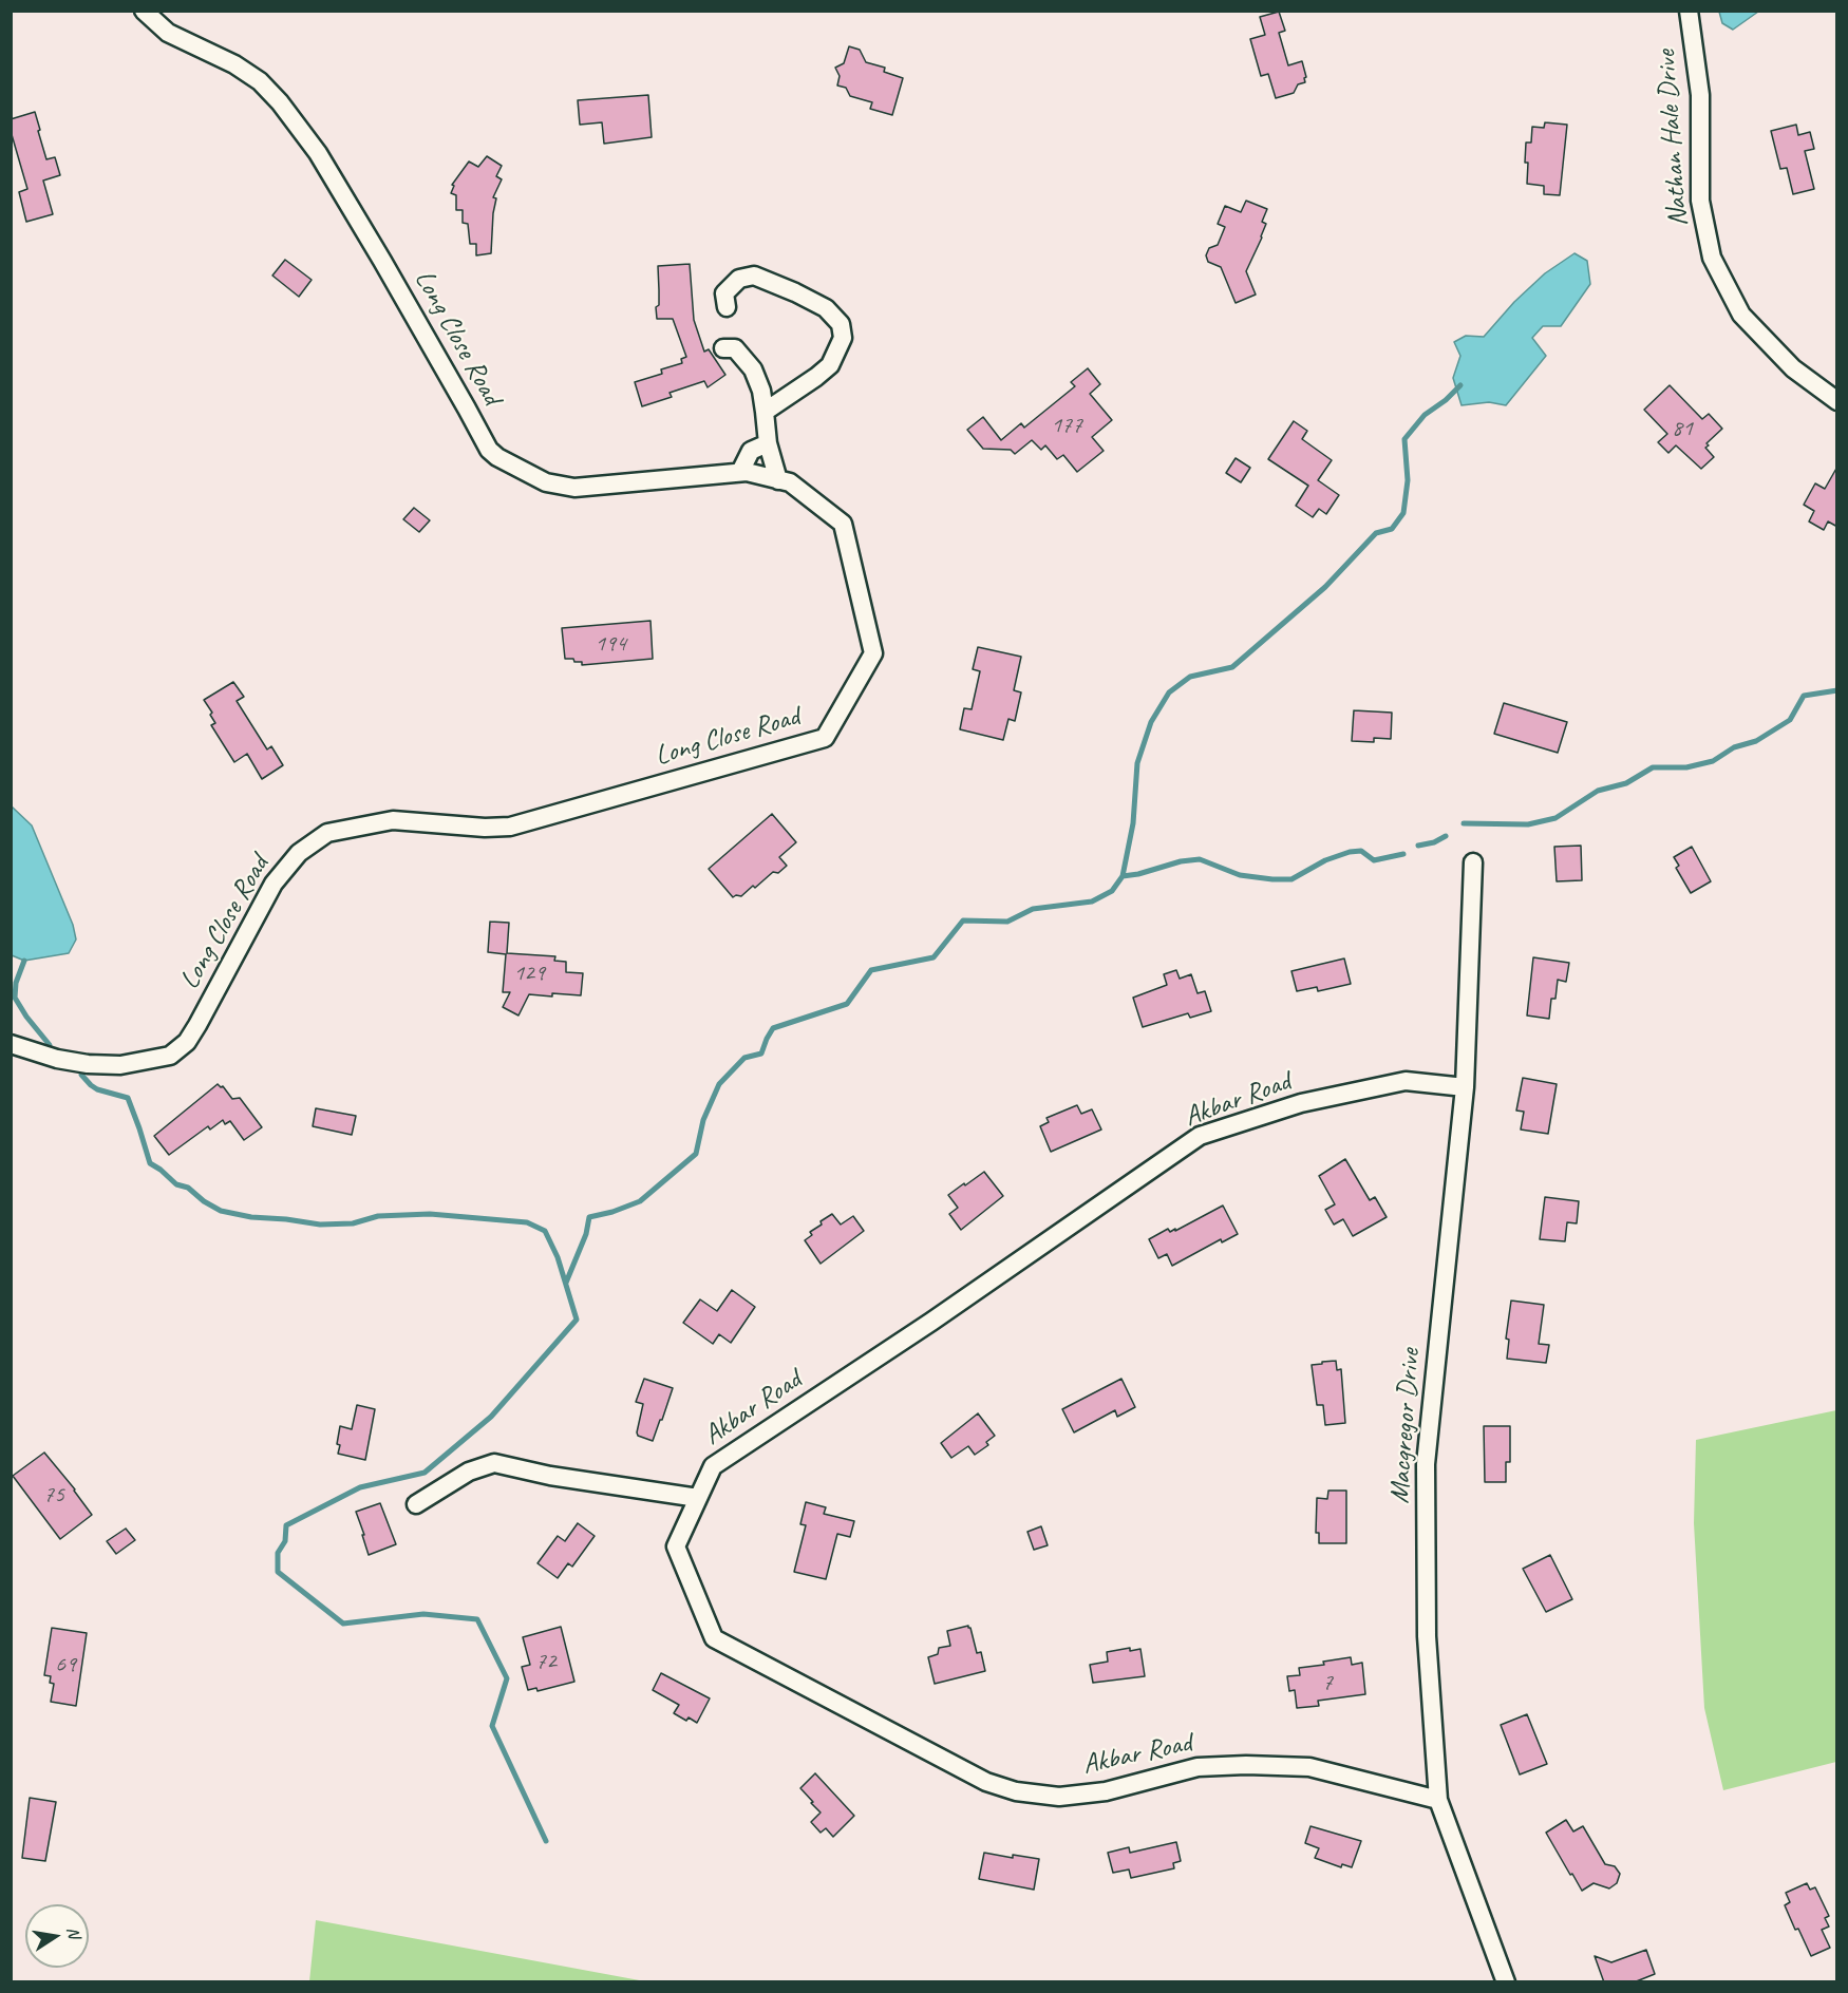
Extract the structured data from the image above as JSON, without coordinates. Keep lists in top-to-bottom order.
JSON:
{
  "streets": {
    "street": [
      "Nathan Hale Drive",
      "Long Close Road",
      "Akbar Road",
      "Macgregor Drive"
    ]
  },
  "crossings": [
    ["Akbar Road", "Macgregor Drive"]
  ],
  "house_numbers": [
    "177",
    "81",
    "194",
    "129",
    "75",
    "72",
    "69",
    "7"
  ],
  "north": "right"
}
